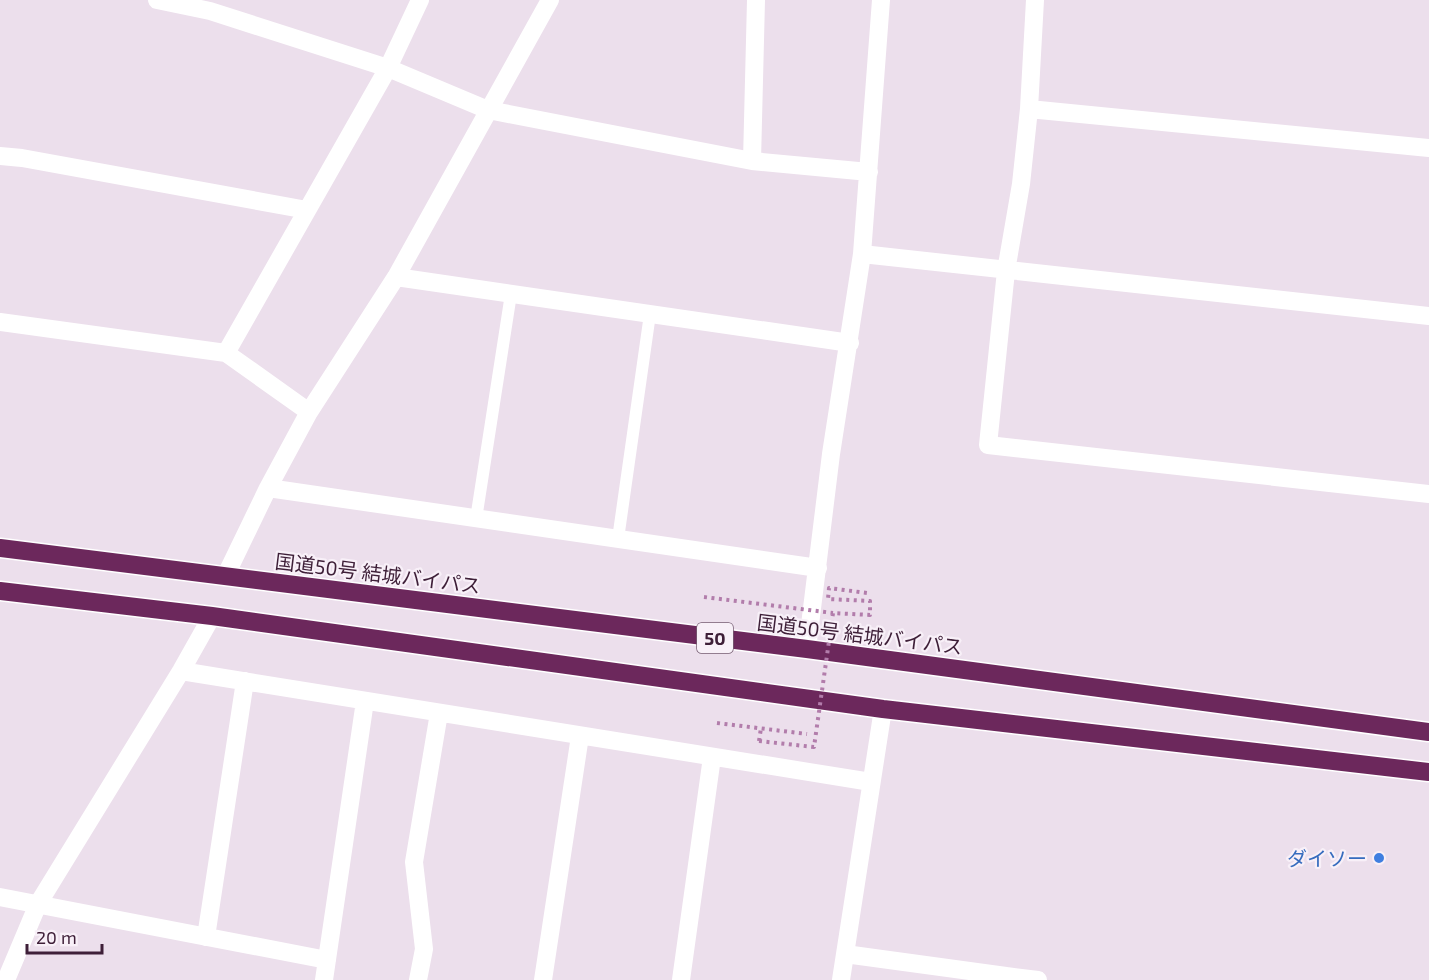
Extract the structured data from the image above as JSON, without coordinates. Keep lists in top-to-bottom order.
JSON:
{
  "streets": {
    "highway": ["国道50号 結城バイパス", "50"]
  },
  "places": ["ダイソー"],
  "scale_bar": "20 m"
}
